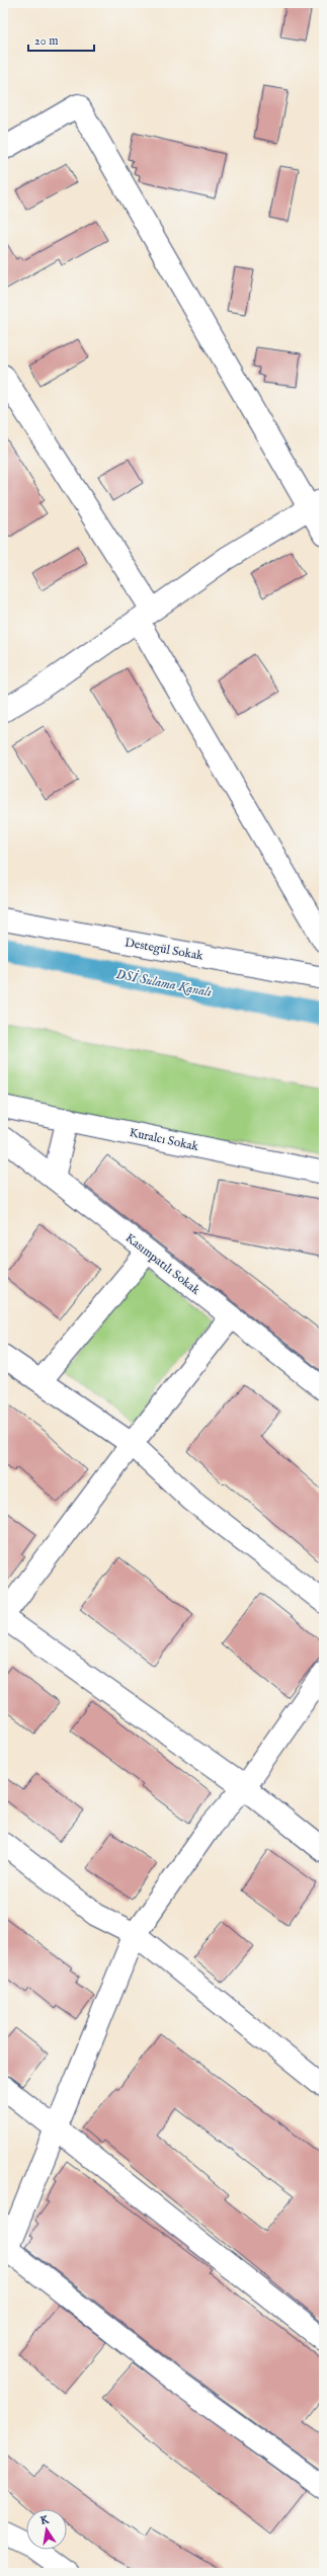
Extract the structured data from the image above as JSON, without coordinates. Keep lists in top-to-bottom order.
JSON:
{
  "streets": {
    "street": ["Destegül Sokak", "Kuralcı Sokak", "Kasımpatılı Sokak"]
  },
  "water": ["DSİ Sulama Kanalı"],
  "scale_bar": "20 m",
  "north": "top"
}
